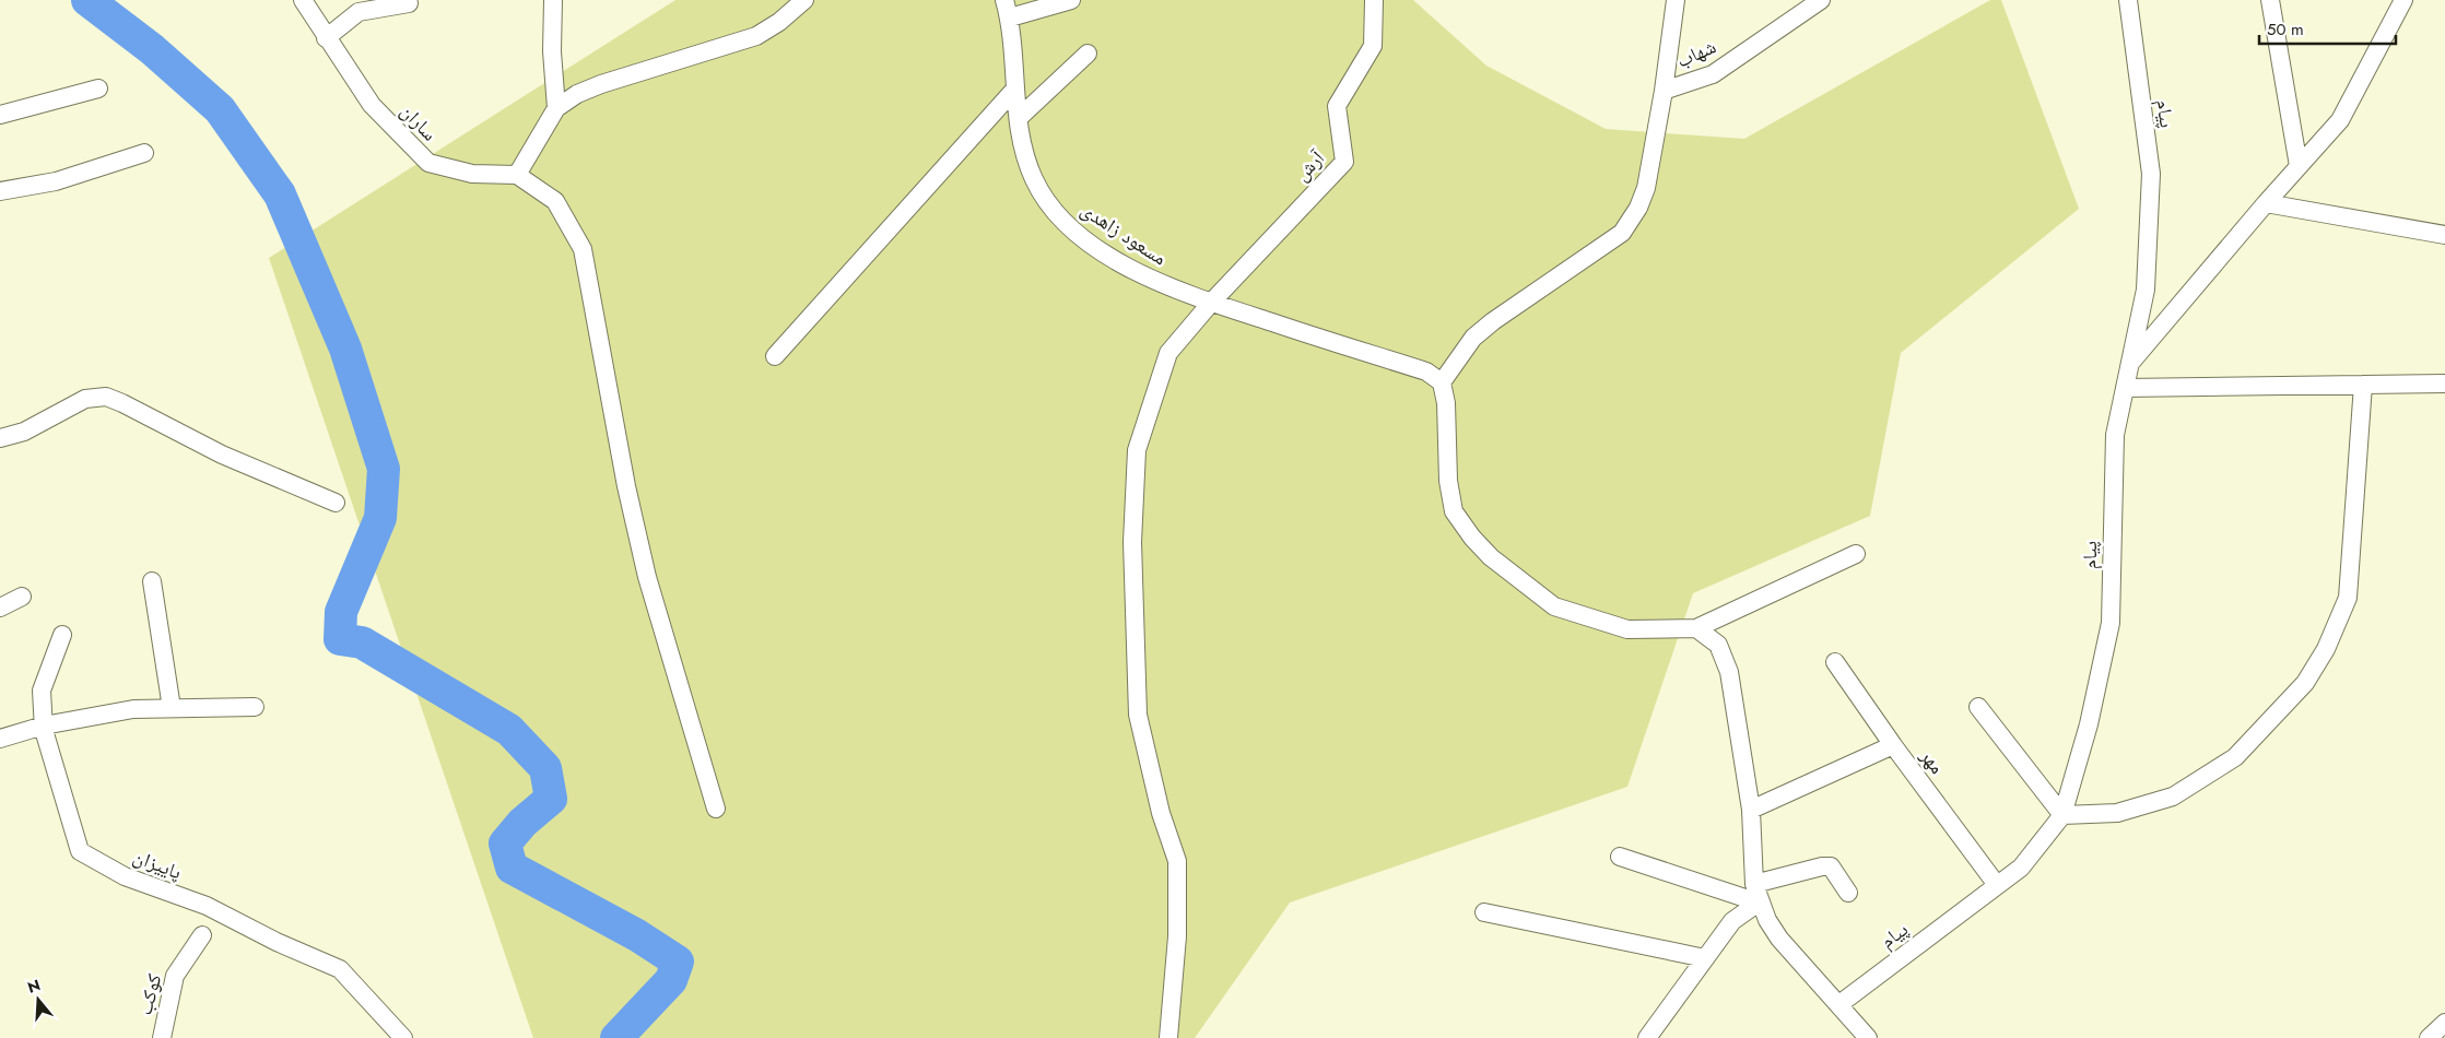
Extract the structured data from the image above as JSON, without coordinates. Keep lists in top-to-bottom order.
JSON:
{
  "streets": {
    "street": [
      "شهاب",
      "پیام",
      "ساران",
      "آرش",
      "مسعود زاهدی",
      "مهر",
      "پاییزان",
      "کوکب"
    ]
  },
  "crossings": [
    ["پیام", "مهر"],
    ["آرش", "مسعود زاهدی"]
  ],
  "scale_bar": "50 m",
  "north": "top"
}
